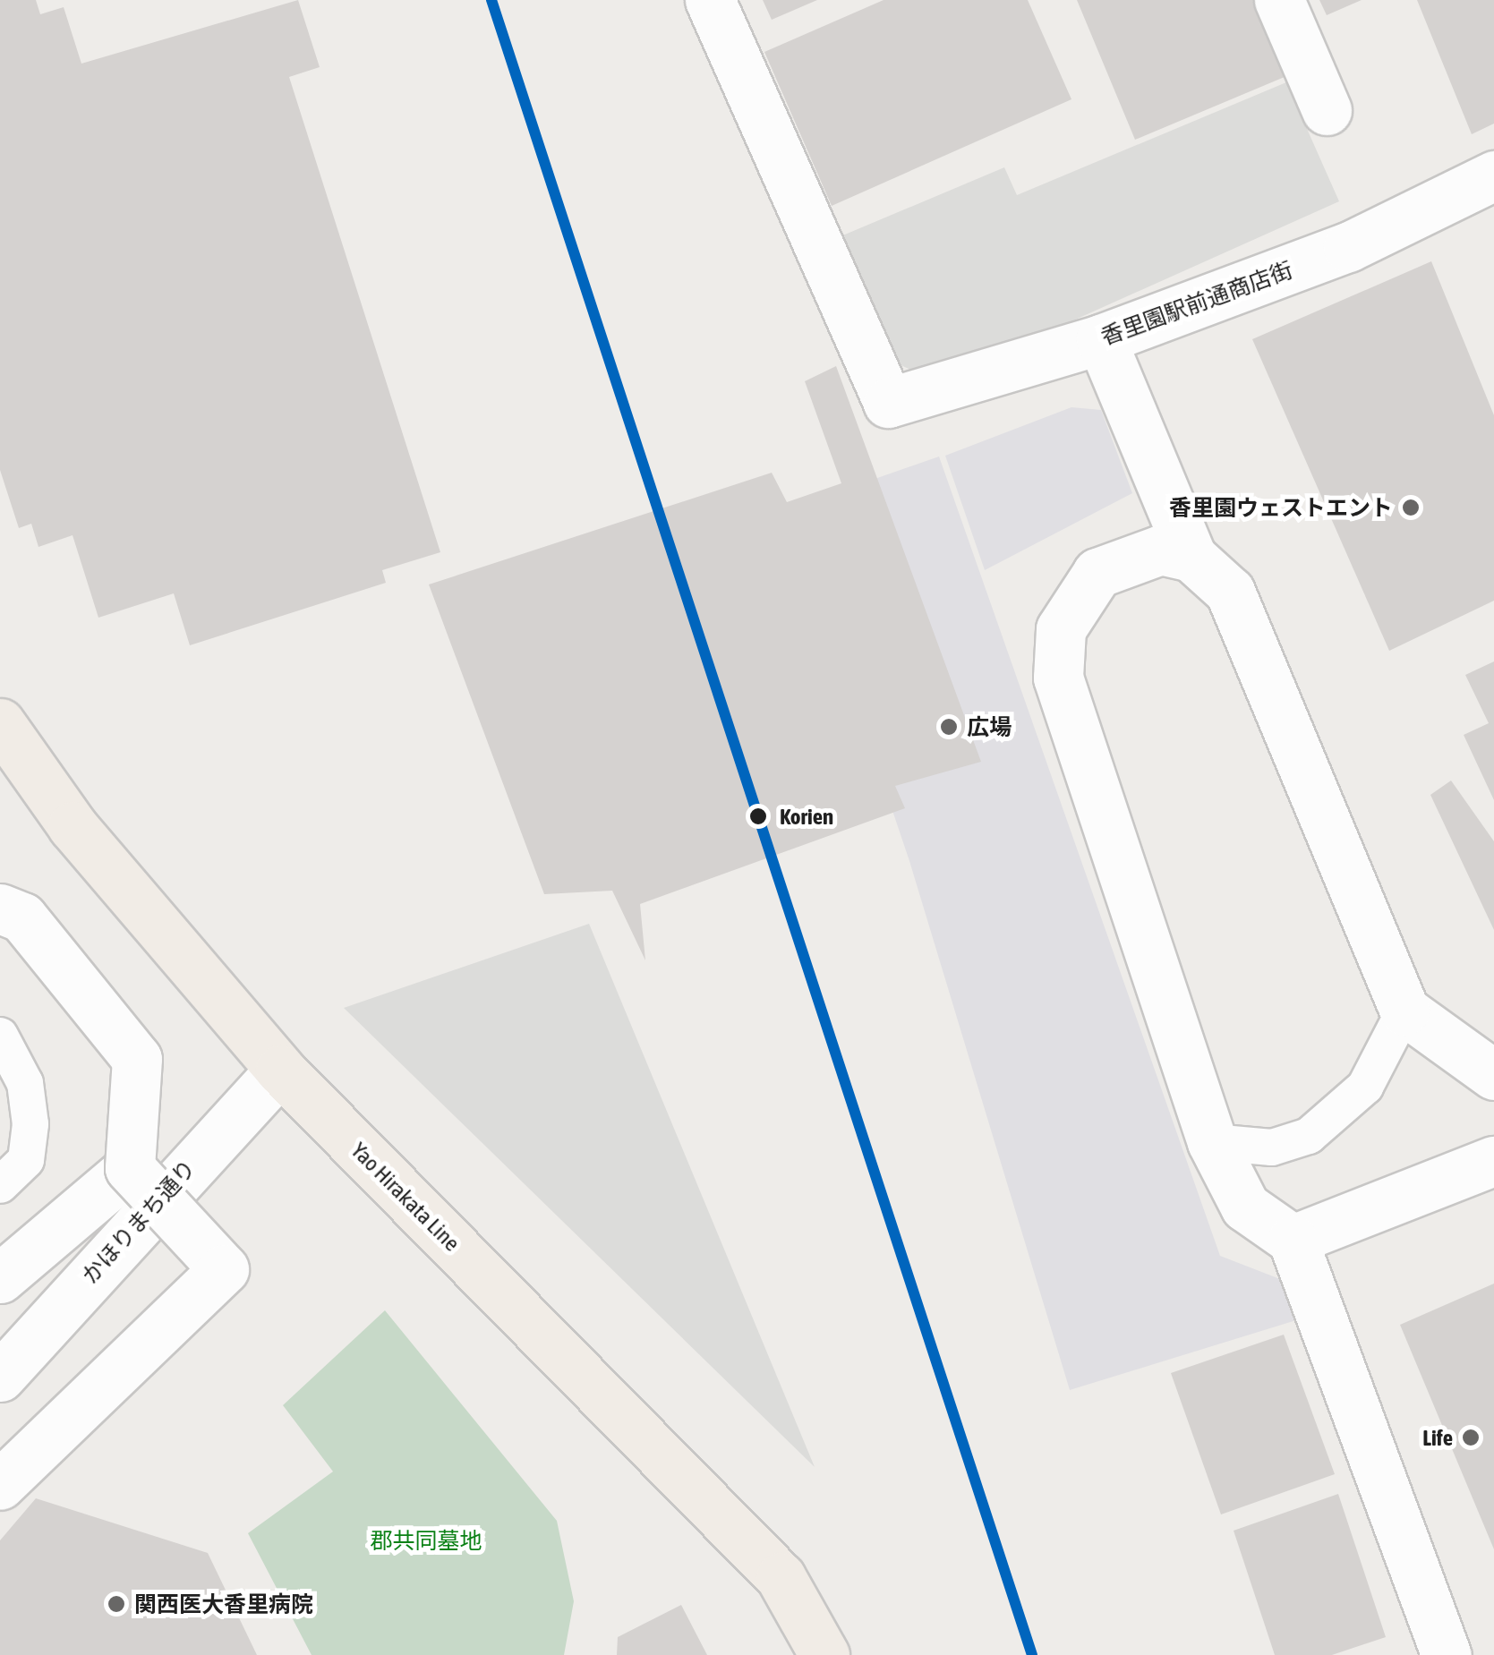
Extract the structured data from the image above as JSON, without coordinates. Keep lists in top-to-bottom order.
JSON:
{
  "streets": {
    "main road": ["Yao Hirakata Line"],
    "street": ["香里園駅前通商店街", "かほりまち通り"]
  },
  "crossings": [
    ["Yao Hirakata Line", "かほりまち通り"]
  ],
  "parks": ["郡共同墓地"],
  "places": [
    "香里園ウェストエント",
    "広場",
    "Korien",
    "Life",
    "関西医大香里病院"
  ]
}
